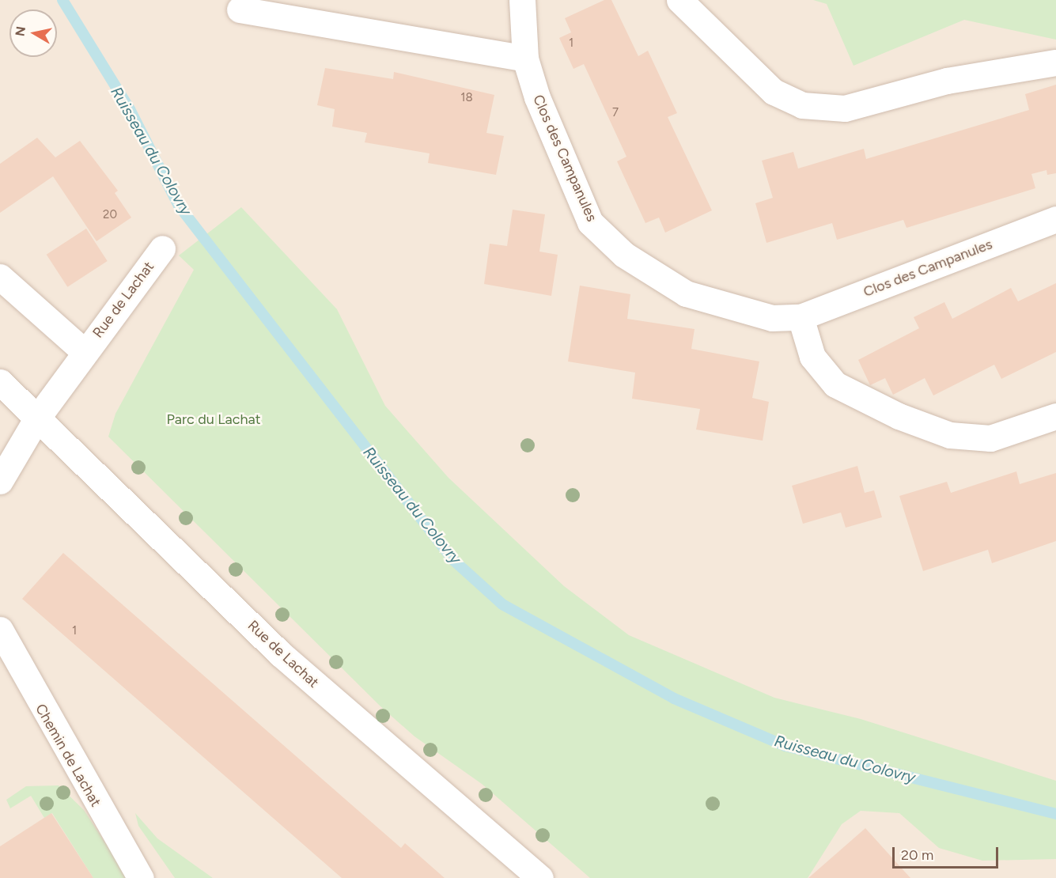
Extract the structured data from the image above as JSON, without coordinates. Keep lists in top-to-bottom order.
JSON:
{
  "streets": {
    "street": ["Clos des Campanules", "Rue de Lachat", "Chemin de Lachat"]
  },
  "water": ["Ruisseau du Colovry"],
  "parks": ["Parc du Lachat"],
  "house_numbers": [
    "1",
    "18",
    "7",
    "20",
    "1"
  ],
  "scale_bar": "20 m",
  "north": "left"
}
